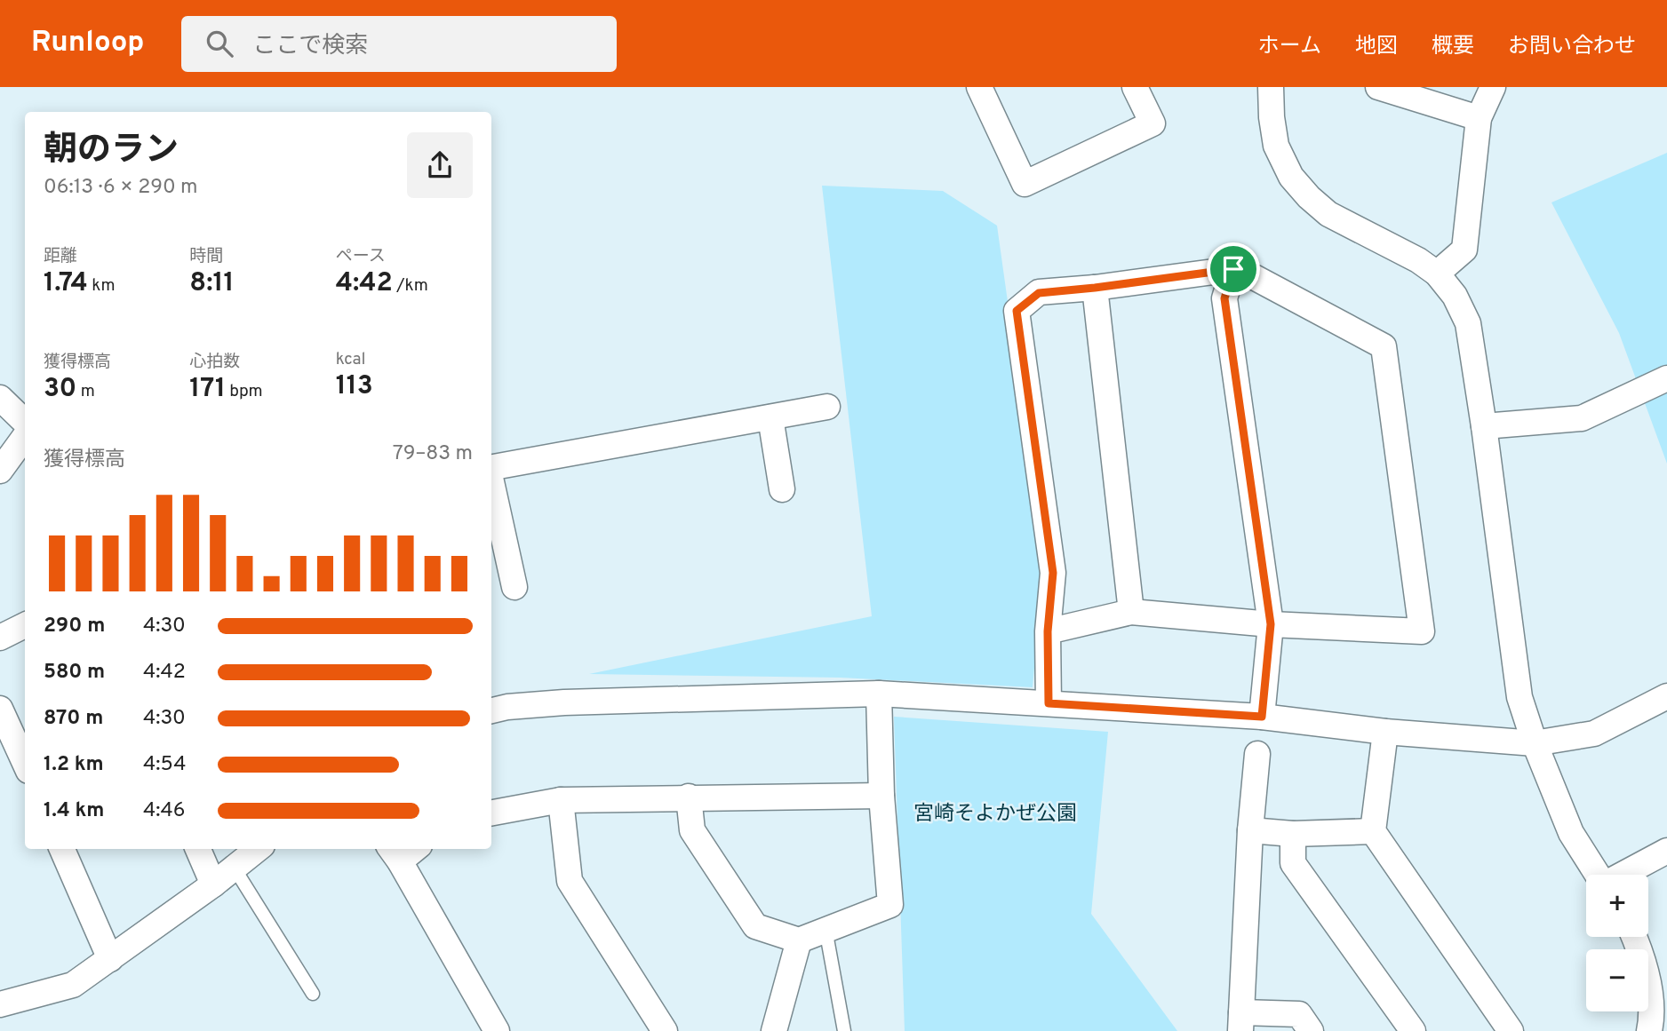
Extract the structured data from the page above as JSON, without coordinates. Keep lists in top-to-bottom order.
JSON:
{
  "parks": ["宮崎そよかぜ公園"],
  "page": {
    "header": "Runloop",
    "search": "ここで検索",
    "nav": [
      "ホーム",
      "地図",
      "概要",
      "お問い合わせ"
    ],
    "heading": ["朝のラン", "06:13 · 6 × 290 m"],
    "stats": [
      ["距離", "1.74 km"],
      ["時間", "8:11"],
      ["ペース", "4:42 /km"],
      ["獲得標高", "30 m"],
      ["心拍数", "171 bpm"],
      ["kcal", "113"]
    ],
    "chart": ["獲得標高", "79–83 m"],
    "list": [
      {
        "name": "290 m",
        "note": "4:30"
      },
      {
        "name": "580 m",
        "note": "4:42"
      },
      {
        "name": "870 m",
        "note": "4:30"
      },
      {
        "name": "1.2 km",
        "note": "4:54"
      },
      {
        "name": "1.4 km",
        "note": "4:46"
      }
    ],
    "map_buttons": ["+", "−"]
  }
}
